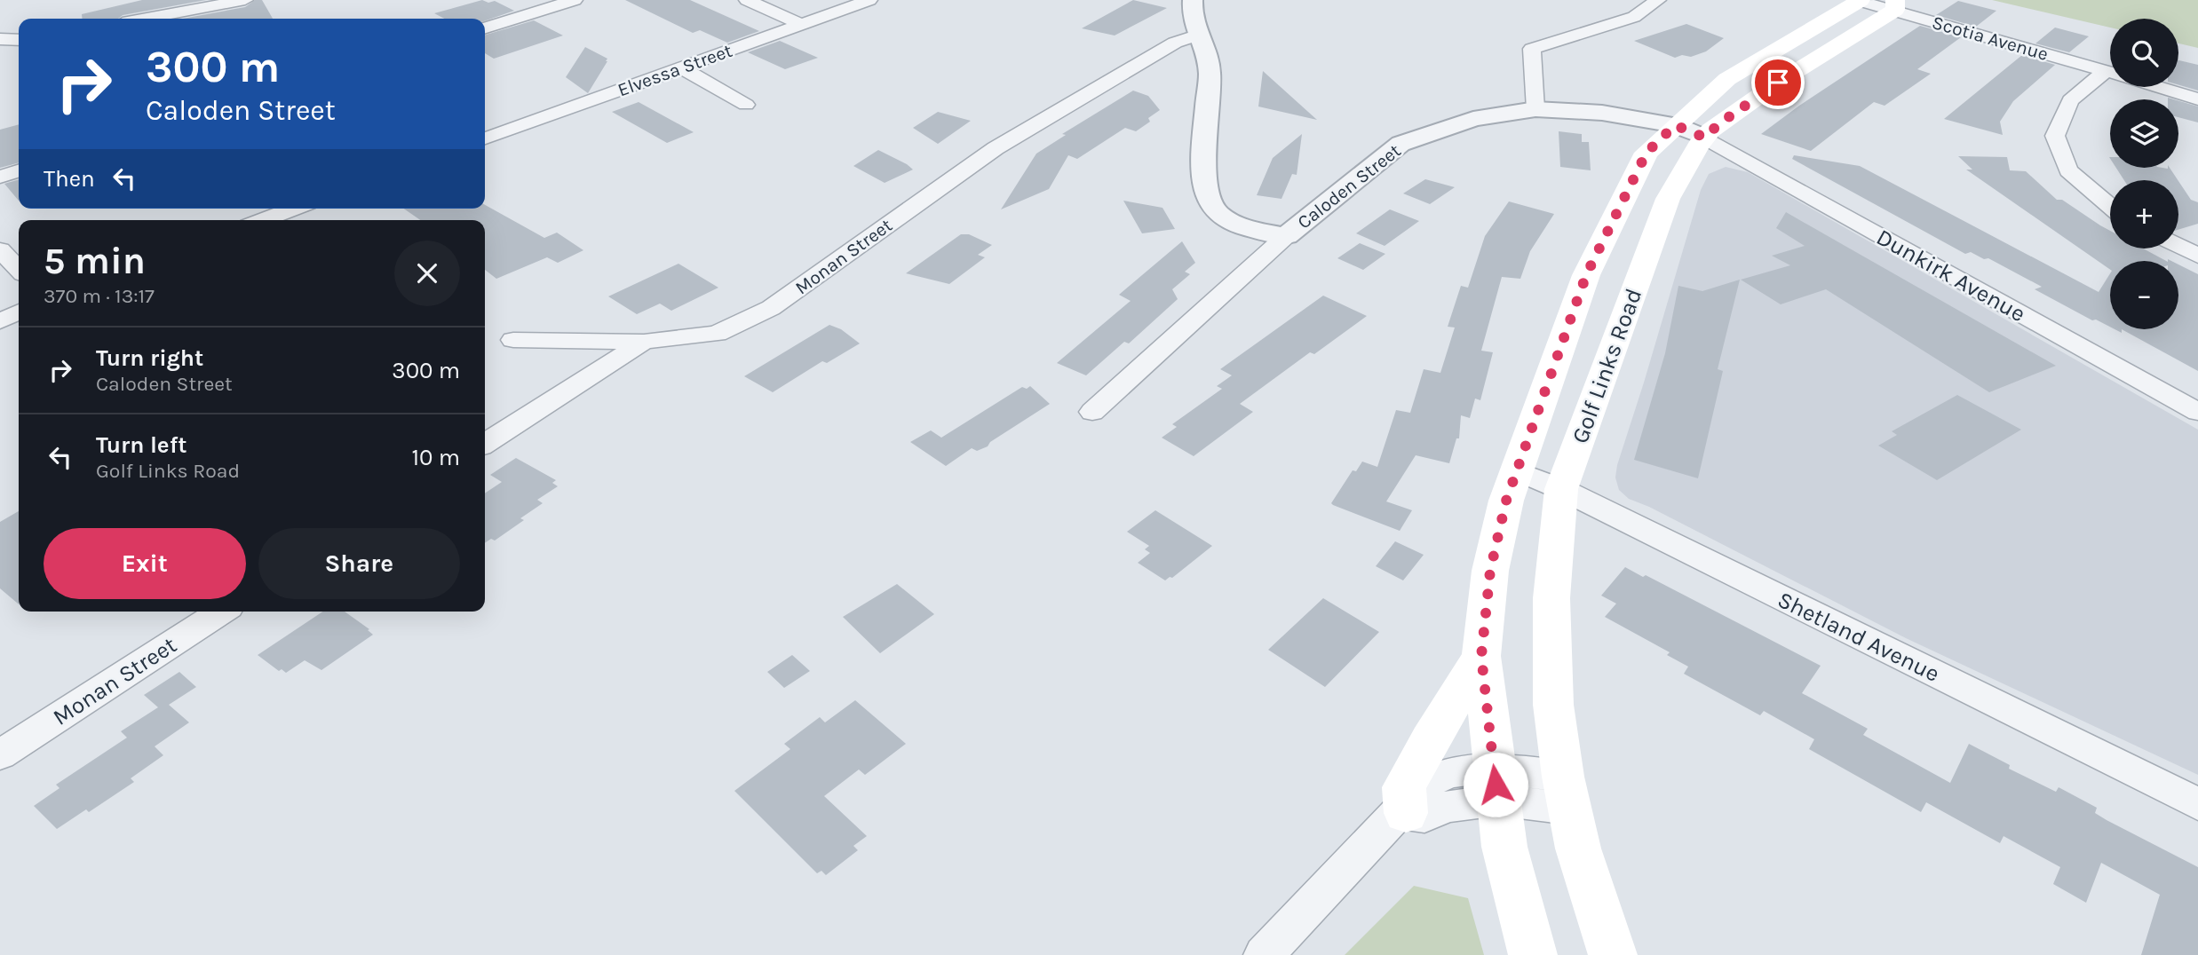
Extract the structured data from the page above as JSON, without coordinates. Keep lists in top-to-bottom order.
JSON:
{
  "streets": {
    "main road": ["Golf Links Road"],
    "street": [
      "Scotia Avenue",
      "Elvessa Street",
      "Caloden Street",
      "Monan Street",
      "Dunkirk Avenue",
      "Shetland Avenue"
    ]
  },
  "crossings": [
    ["Scotia Avenue", "Golf Links Road"],
    ["Caloden Street", "Dunkirk Avenue"],
    ["Caloden Street", "Golf Links Road"],
    ["Dunkirk Avenue", "Golf Links Road"],
    ["Golf Links Road", "Shetland Avenue"]
  ],
  "page": {
    "map_buttons": ["+", "−"],
    "turn": ["300 m", "Caloden Street"],
    "then": "Then",
    "heading": ["5 min", "370 m · 13:17"],
    "list": [
      {
        "name": "Turn right",
        "note": "Caloden Street",
        "value": "300 m"
      },
      {
        "name": "Turn left",
        "note": "Golf Links Road",
        "value": "10 m"
      }
    ],
    "buttons": ["Exit", "Share"]
  }
}
